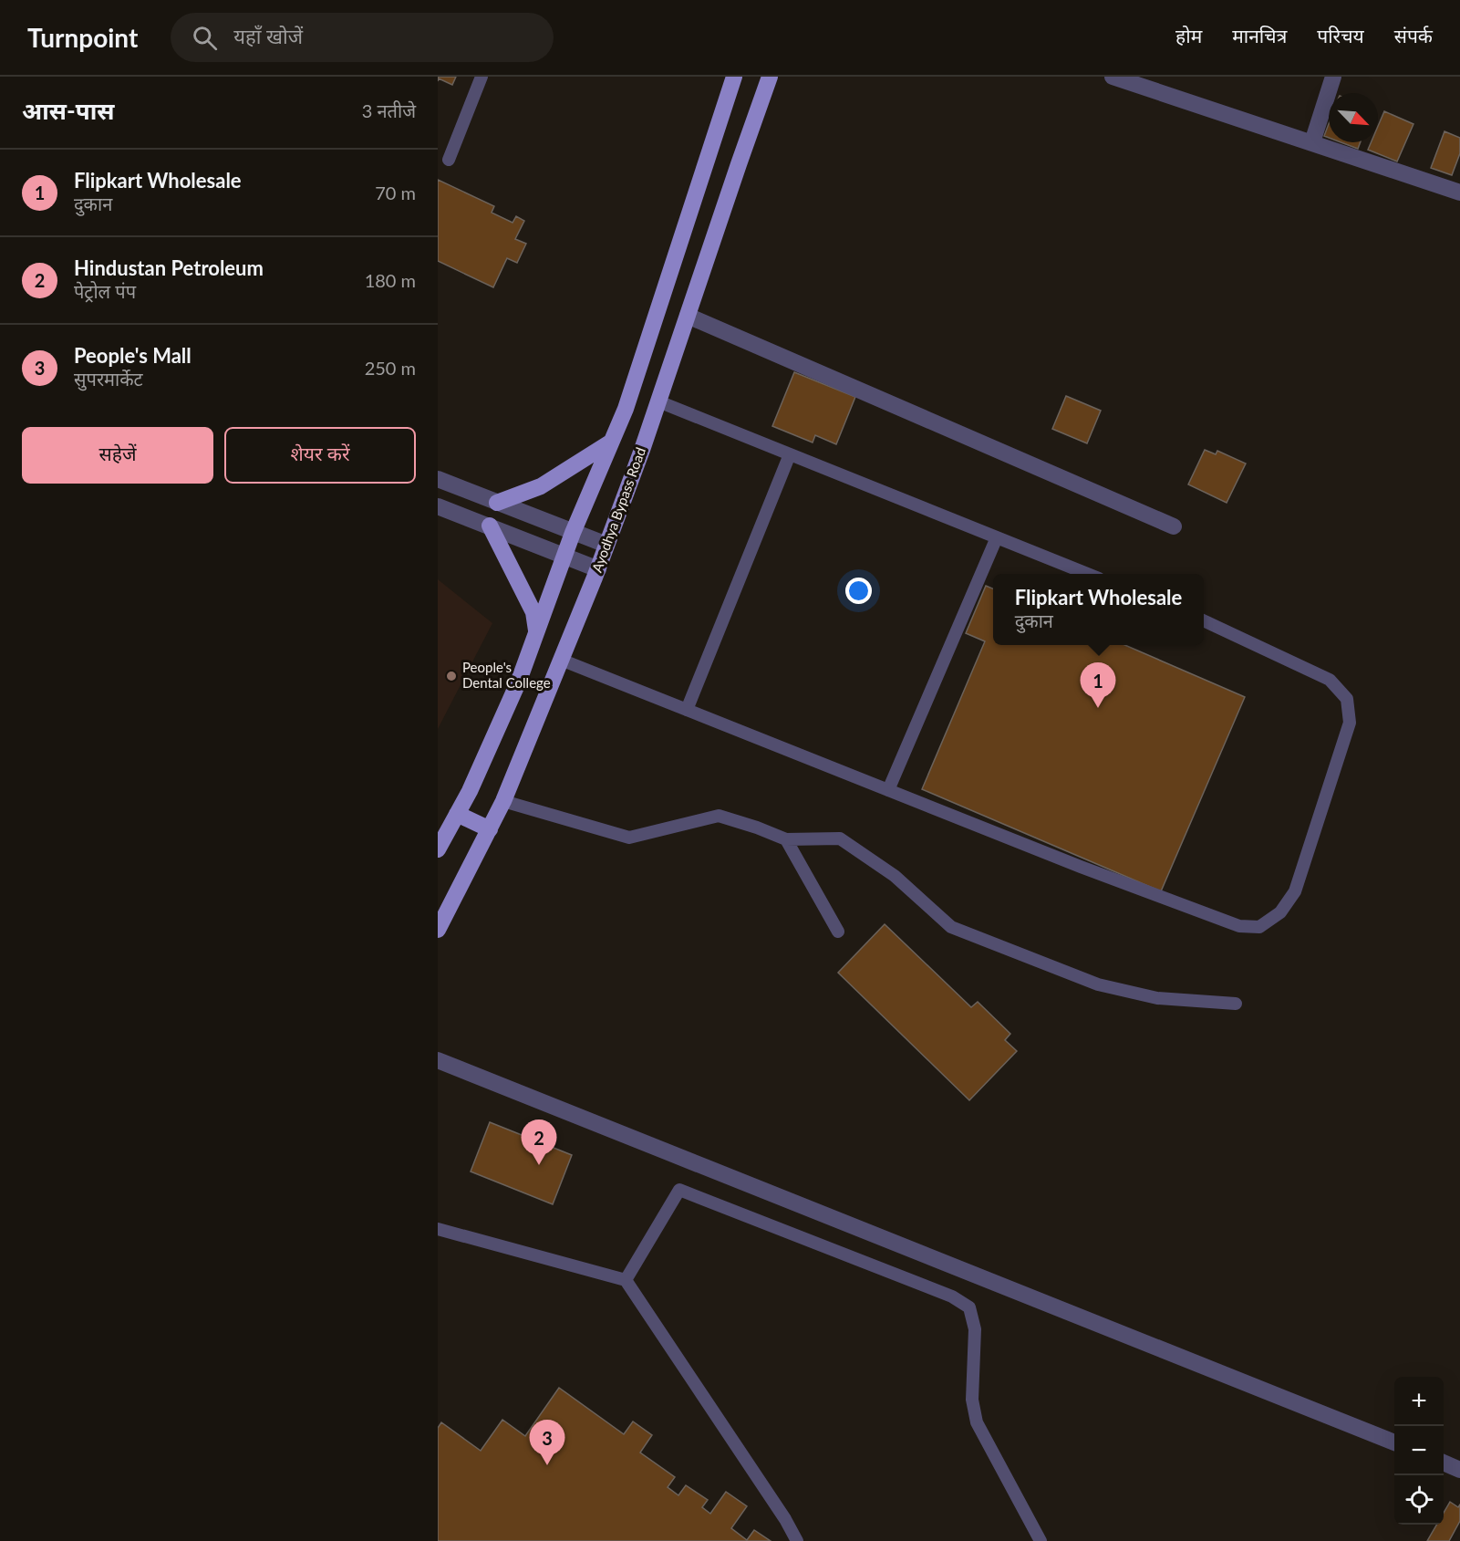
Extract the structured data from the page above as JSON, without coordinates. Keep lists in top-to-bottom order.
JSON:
{
  "streets": {
    "main road": ["Ayodhya Bypass Road"]
  },
  "places": ["People's Dental College"],
  "north": "bottom right",
  "page": {
    "header": "Turnpoint",
    "search": "यहाँ खोजें",
    "nav": [
      "होम",
      "मानचित्र",
      "परिचय",
      "संपर्क"
    ],
    "heading": ["आस-पास", "3 नतीजे"],
    "list": [
      {
        "mark": "1",
        "name": "Flipkart Wholesale",
        "note": "दुकान",
        "value": "70 m"
      },
      {
        "mark": "2",
        "name": "Hindustan Petroleum",
        "note": "पेट्रोल पंप",
        "value": "180 m"
      },
      {
        "mark": "3",
        "name": "People's Mall",
        "note": "सुपरमार्केट",
        "value": "250 m"
      }
    ],
    "buttons": ["सहेजें", "शेयर करें"],
    "popup": ["Flipkart Wholesale", "दुकान"],
    "pins": ["1", "2", "3"],
    "map_buttons": ["+", "−"]
  }
}
